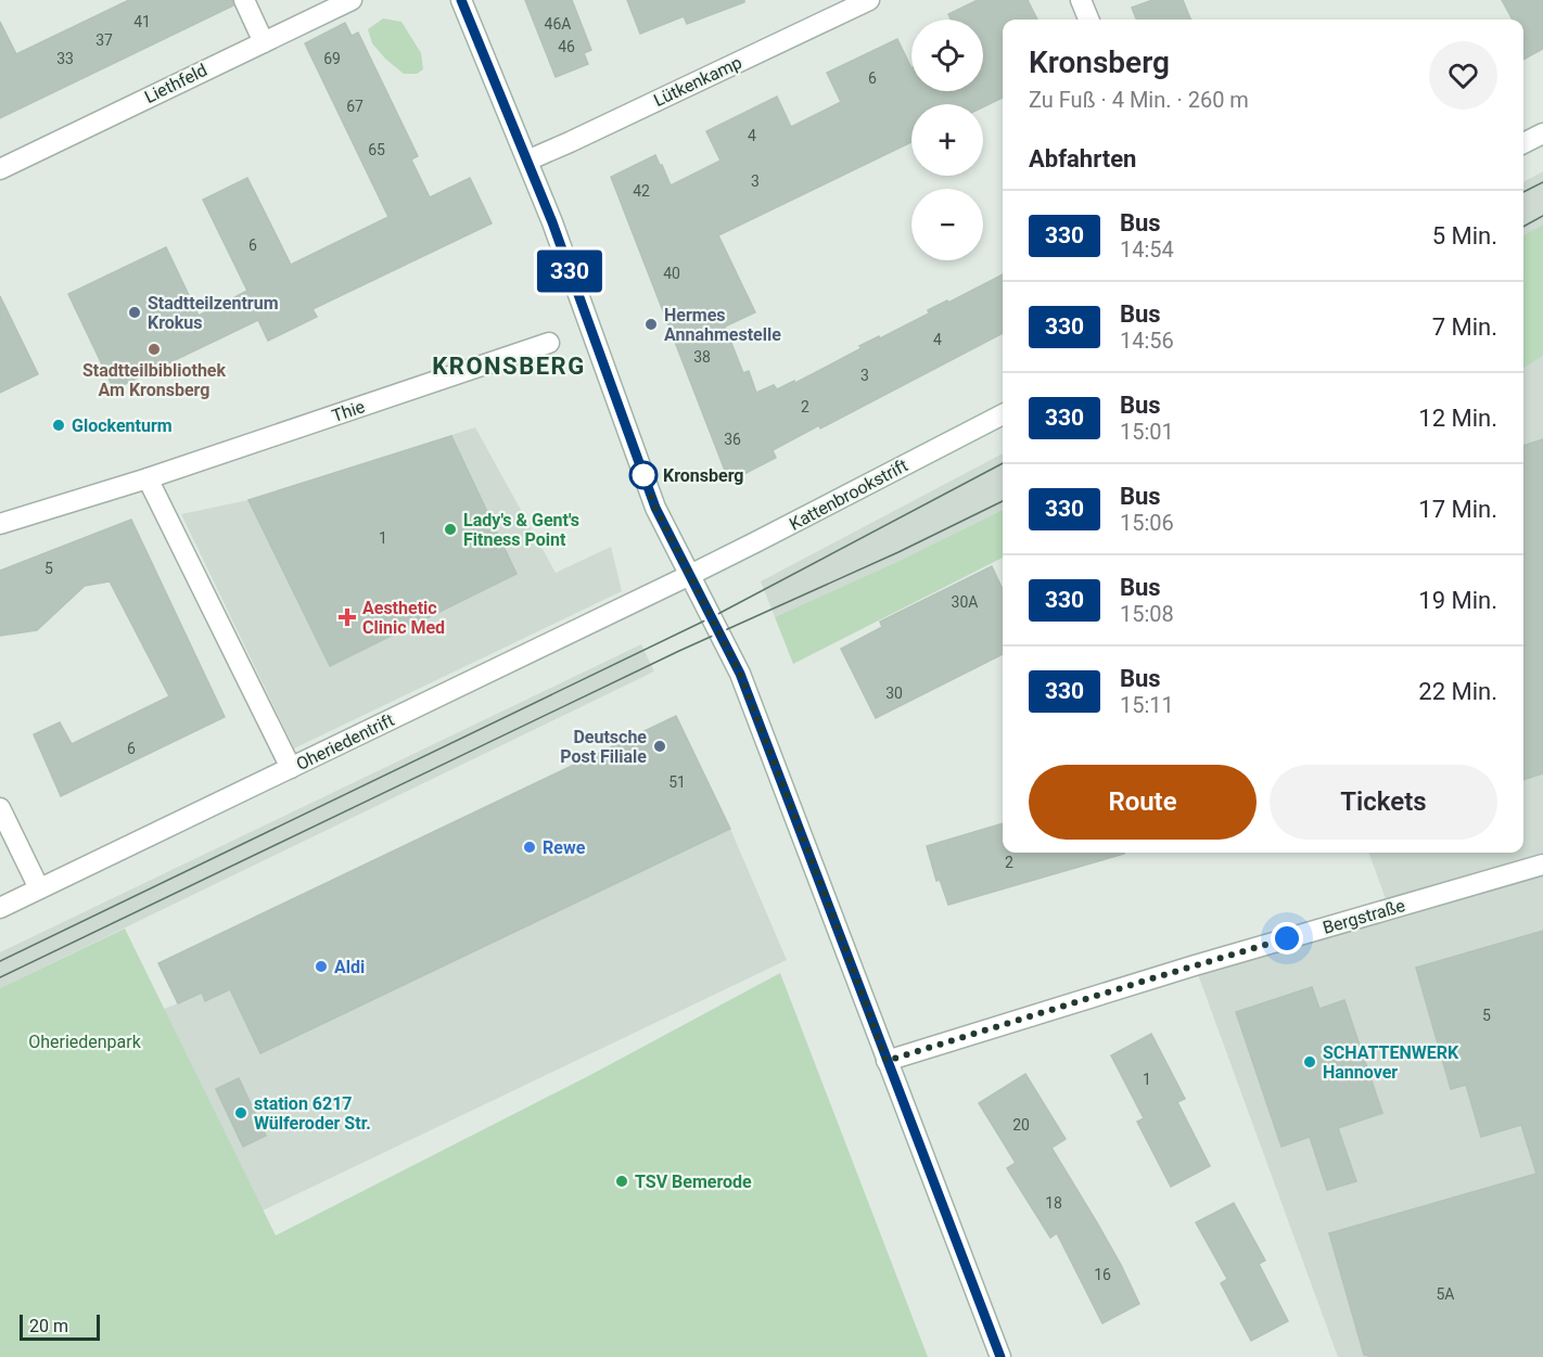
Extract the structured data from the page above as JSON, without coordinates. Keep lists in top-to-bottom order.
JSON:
{
  "streets": {
    "street": [
      "Lütkenkamp",
      "Liethfeld",
      "Thie",
      "Kattenbrookstrift",
      "Oheriedentrift",
      "Bergstraße"
    ]
  },
  "crossings": [
    ["Kattenbrookstrift", "Oheriedentrift"]
  ],
  "districts": ["KRONSBERG"],
  "parks": ["Oheriedenpark"],
  "places": {
    "other": [
      "Stadtteilzentrum Krokus",
      "Hermes Annahmestelle",
      "Stadtteilbibliothek Am Kronsberg",
      "Glockenturm",
      "Kronsberg",
      "Lady's & Gent's Fitness Point",
      "Deutsche Post Filiale",
      "Rewe",
      "Aldi",
      "SCHATTENWERK Hannover",
      "station 6217 Wülferoder Str.",
      "TSV Bemerode"
    ],
    "health": ["Aesthetic Clinic Med"]
  },
  "lines": ["bus line 330"],
  "house_numbers": [
    "41",
    "46A",
    "37",
    "46",
    "33",
    "69",
    "6",
    "67",
    "4",
    "65",
    "3",
    "42",
    "6",
    "40",
    "4",
    "38",
    "3",
    "2",
    "36",
    "1",
    "5",
    "30A",
    "30",
    "6",
    "51",
    "2",
    "5",
    "1",
    "20",
    "18",
    "16",
    "5A"
  ],
  "scale_bar": "20 m",
  "page": {
    "on_map": "330",
    "map_buttons": ["+", "−"],
    "heading": [
      ["Kronsberg", "Zu Fuß · 4 Min. · 260 m"],
      "Abfahrten"
    ],
    "list": [
      {
        "mark": "330",
        "name": "Bus",
        "note": "14:54",
        "value": "5 Min."
      },
      {
        "mark": "330",
        "name": "Bus",
        "note": "14:56",
        "value": "7 Min."
      },
      {
        "mark": "330",
        "name": "Bus",
        "note": "15:01",
        "value": "12 Min."
      },
      {
        "mark": "330",
        "name": "Bus",
        "note": "15:06",
        "value": "17 Min."
      },
      {
        "mark": "330",
        "name": "Bus",
        "note": "15:08",
        "value": "19 Min."
      },
      {
        "mark": "330",
        "name": "Bus",
        "note": "15:11",
        "value": "22 Min."
      }
    ],
    "buttons": ["Route", "Tickets"],
    "scale": "20 m"
  }
}
